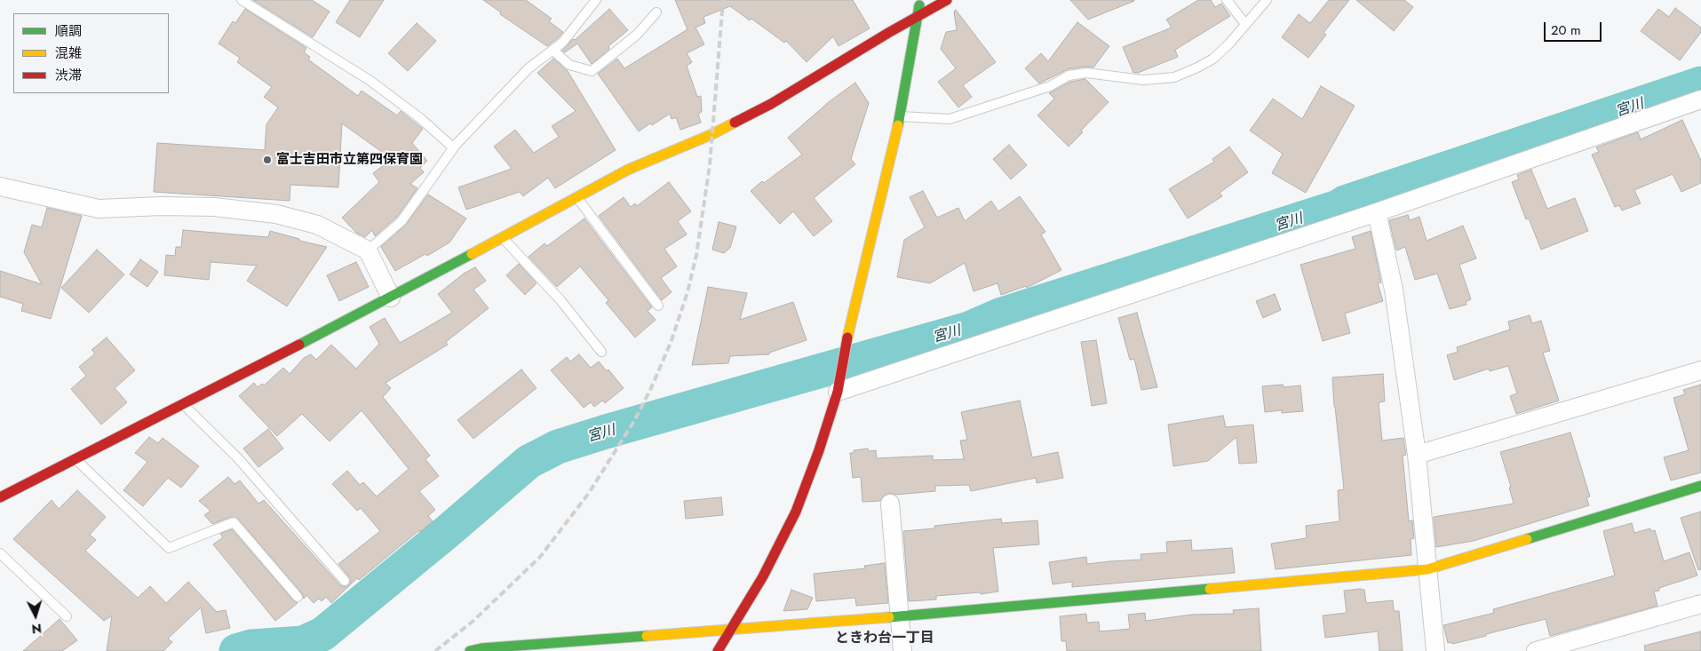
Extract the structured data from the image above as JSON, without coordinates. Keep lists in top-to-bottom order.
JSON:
{
  "districts": ["ときわ台一丁目"],
  "water": ["宮川"],
  "places": ["富士吉田市立第四保育園"],
  "legend": ["順調", "混雑", "渋滞"],
  "scale_bar": "20 m",
  "north": "bottom"
}
